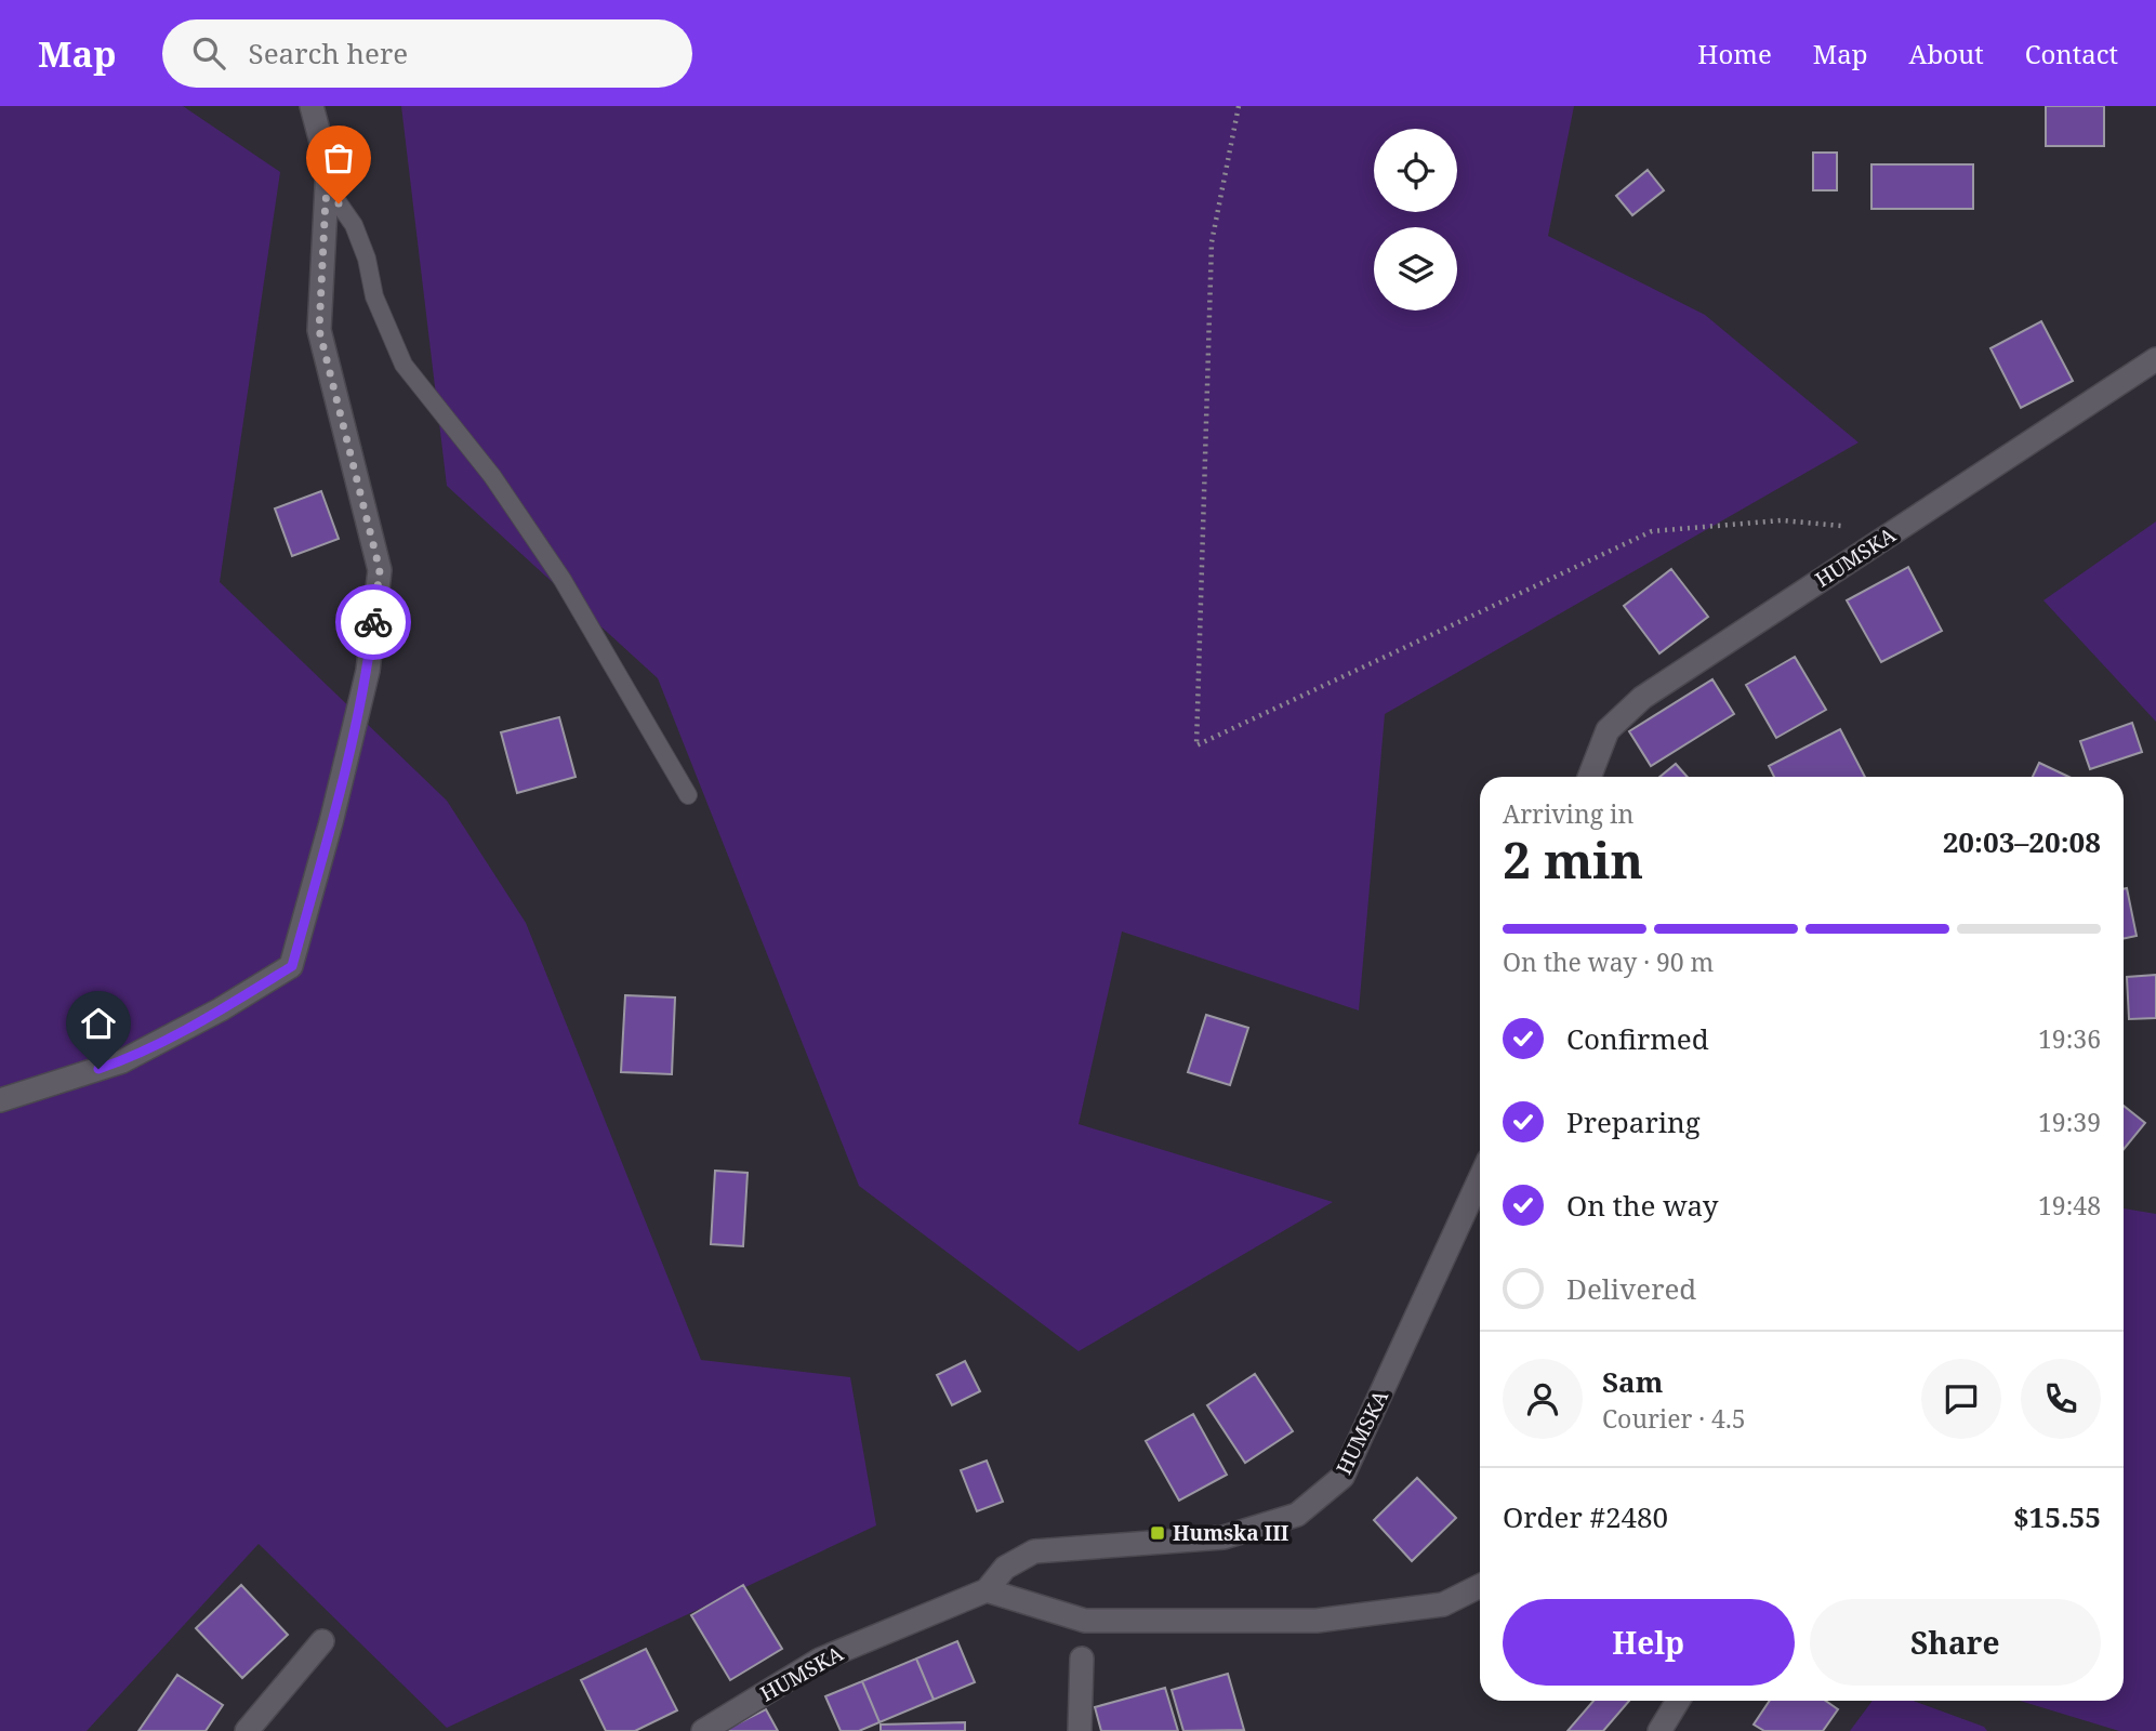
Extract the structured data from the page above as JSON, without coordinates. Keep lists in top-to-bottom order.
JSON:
{
  "streets": {
    "street": ["HUMSKA"]
  },
  "places": {
    "transit": ["Humska III"]
  },
  "page": {
    "header": "Map",
    "search": "Search here",
    "nav": [
      "Home",
      "Map",
      "About",
      "Contact"
    ],
    "heading": ["2 min", "Arriving in", "20:03–20:08"],
    "panel": [
      "Sam",
      "Courier · 4.5",
      "Order #2480",
      "$15.55"
    ],
    "bar": "On the way · 90 m",
    "list": [
      ["Confirmed", "19:36"],
      ["Preparing", "19:39"],
      ["On the way", "19:48"],
      "Delivered"
    ],
    "buttons": ["Help", "Share"]
  }
}
